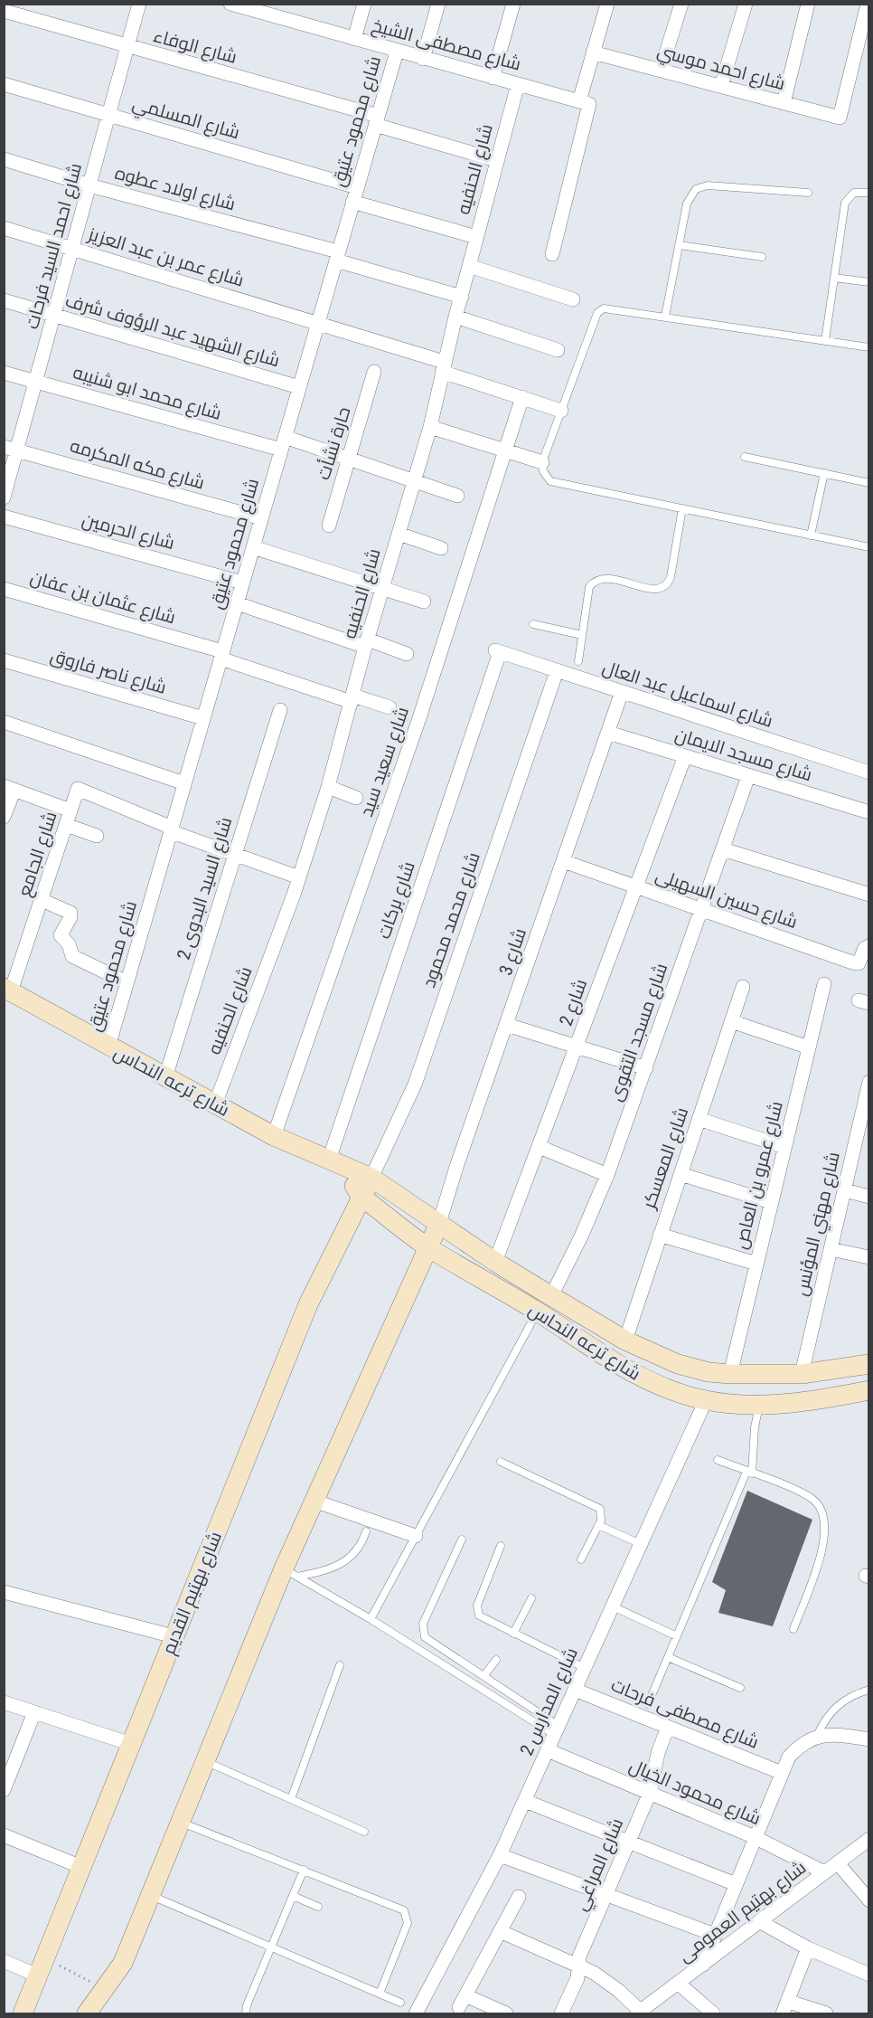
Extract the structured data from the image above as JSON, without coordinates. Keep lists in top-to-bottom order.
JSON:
{
  "streets": {
    "main road": ["شارع ترعه النحاس", "شارع بهتيم القديم"],
    "street": [
      "شارع مصطفى الشيخ",
      "شارع الوفاء",
      "شارع احمد موسي",
      "شارع المسلمي",
      "شارع محمود عتيق",
      "شارع الحنفيه",
      "شارع اولاد عطوه",
      "شارع احمد السيد فرحات",
      "شارع عمر بن عبد العزيز",
      "شارع الشهيد عبد الرؤوف شرف",
      "شارع محمد ابو شنيبه",
      "حارة نشأت",
      "شارع مكه المكرمه",
      "شارع الحرمين",
      "شارع عثمان بن عفان",
      "شارع ناصر فاروق",
      "شارع اسماعيل عبد العال",
      "شارع مسجد الايمان",
      "شارع سعيد سيد",
      "شارع الجامع",
      "شارع السيد البدوى 2",
      "شارع حسين السهيلى",
      "شارع بركات",
      "شارع محمد محمود",
      "شارع 3",
      "شارع 2",
      "شارع مسجد التقوى",
      "شارع المعسكر",
      "شارع عمرو بن العاص",
      "شارع مهني المؤنس",
      "شارع المدارس 2",
      "شارع مصطفى فرحات",
      "شارع محمود الخيال",
      "شارع المراغي",
      "شارع بهتيم العمومى"
    ]
  },
  "crossings": [
    ["شارع مصطفى الشيخ", "شارع محمود عتيق"],
    ["شارع مصطفى الشيخ", "شارع الحنفيه"],
    ["شارع الوفاء", "شارع محمود عتيق"],
    ["شارع الوفاء", "شارع الحنفيه"],
    ["شارع الوفاء", "شارع احمد السيد فرحات"],
    ["شارع المسلمي", "شارع محمود عتيق"],
    ["شارع المسلمي", "شارع احمد السيد فرحات"],
    ["شارع محمود عتيق", "شارع اولاد عطوه"],
    ["شارع محمود عتيق", "شارع عمر بن عبد العزيز"],
    ["شارع محمود عتيق", "شارع الشهيد عبد الرؤوف شرف"],
    ["شارع محمود عتيق", "شارع محمد ابو شنيبه"],
    ["شارع محمود عتيق", "شارع مكه المكرمه"],
    ["شارع محمود عتيق", "شارع الحرمين"],
    ["شارع محمود عتيق", "شارع عثمان بن عفان"],
    ["شارع محمود عتيق", "شارع ناصر فاروق"],
    ["شارع محمود عتيق", "شارع الجامع"],
    ["شارع محمود عتيق", "شارع ترعه النحاس"],
    ["شارع الحنفيه", "شارع اولاد عطوه"],
    ["شارع الحنفيه", "شارع عمر بن عبد العزيز"],
    ["شارع الحنفيه", "شارع محمد ابو شنيبه"],
    ["شارع الحنفيه", "شارع عثمان بن عفان"],
    ["شارع الحنفيه", "شارع ترعه النحاس"],
    ["شارع اولاد عطوه", "شارع احمد السيد فرحات"],
    ["شارع احمد السيد فرحات", "شارع عمر بن عبد العزيز"],
    ["شارع احمد السيد فرحات", "شارع الشهيد عبد الرؤوف شرف"],
    ["شارع احمد السيد فرحات", "شارع محمد ابو شنيبه"],
    ["شارع احمد السيد فرحات", "شارع مكه المكرمه"],
    ["شارع عمر بن عبد العزيز", "شارع سعيد سيد"],
    ["شارع محمد ابو شنيبه", "حارة نشأت"],
    ["شارع اسماعيل عبد العال", "شارع بركات"],
    ["شارع اسماعيل عبد العال", "شارع محمد محمود"],
    ["شارع اسماعيل عبد العال", "شارع 3"],
    ["شارع مسجد الايمان", "شارع 3"],
    ["شارع مسجد الايمان", "شارع 2"],
    ["شارع مسجد الايمان", "شارع مسجد التقوى"],
    ["شارع سعيد سيد", "شارع ترعه النحاس"],
    ["شارع الجامع", "شارع ترعه النحاس"],
    ["شارع السيد البدوى 2", "شارع ترعه النحاس"],
    ["شارع حسين السهيلى", "شارع 3"],
    ["شارع حسين السهيلى", "شارع 2"],
    ["شارع حسين السهيلى", "شارع مسجد التقوى"],
    ["شارع بركات", "شارع ترعه النحاس"],
    ["شارع محمد محمود", "شارع ترعه النحاس"],
    ["شارع محمد محمود", "شارع بهتيم القديم"],
    ["شارع 3", "شارع ترعه النحاس"],
    ["شارع 2", "شارع ترعه النحاس"],
    ["شارع مسجد التقوى", "شارع ترعه النحاس"],
    ["شارع ترعه النحاس", "شارع المعسكر"],
    ["شارع ترعه النحاس", "شارع عمرو بن العاص"],
    ["شارع ترعه النحاس", "شارع مهني المؤنس"],
    ["شارع ترعه النحاس", "شارع بهتيم القديم"],
    ["شارع ترعه النحاس", "شارع المدارس 2"],
    ["شارع المدارس 2", "شارع مصطفى فرحات"],
    ["شارع المدارس 2", "شارع محمود الخيال"],
    ["شارع مصطفى فرحات", "شارع المراغي"],
    ["شارع محمود الخيال", "شارع المراغي"],
    ["شارع محمود الخيال", "شارع بهتيم العمومى"]
  ]
}
